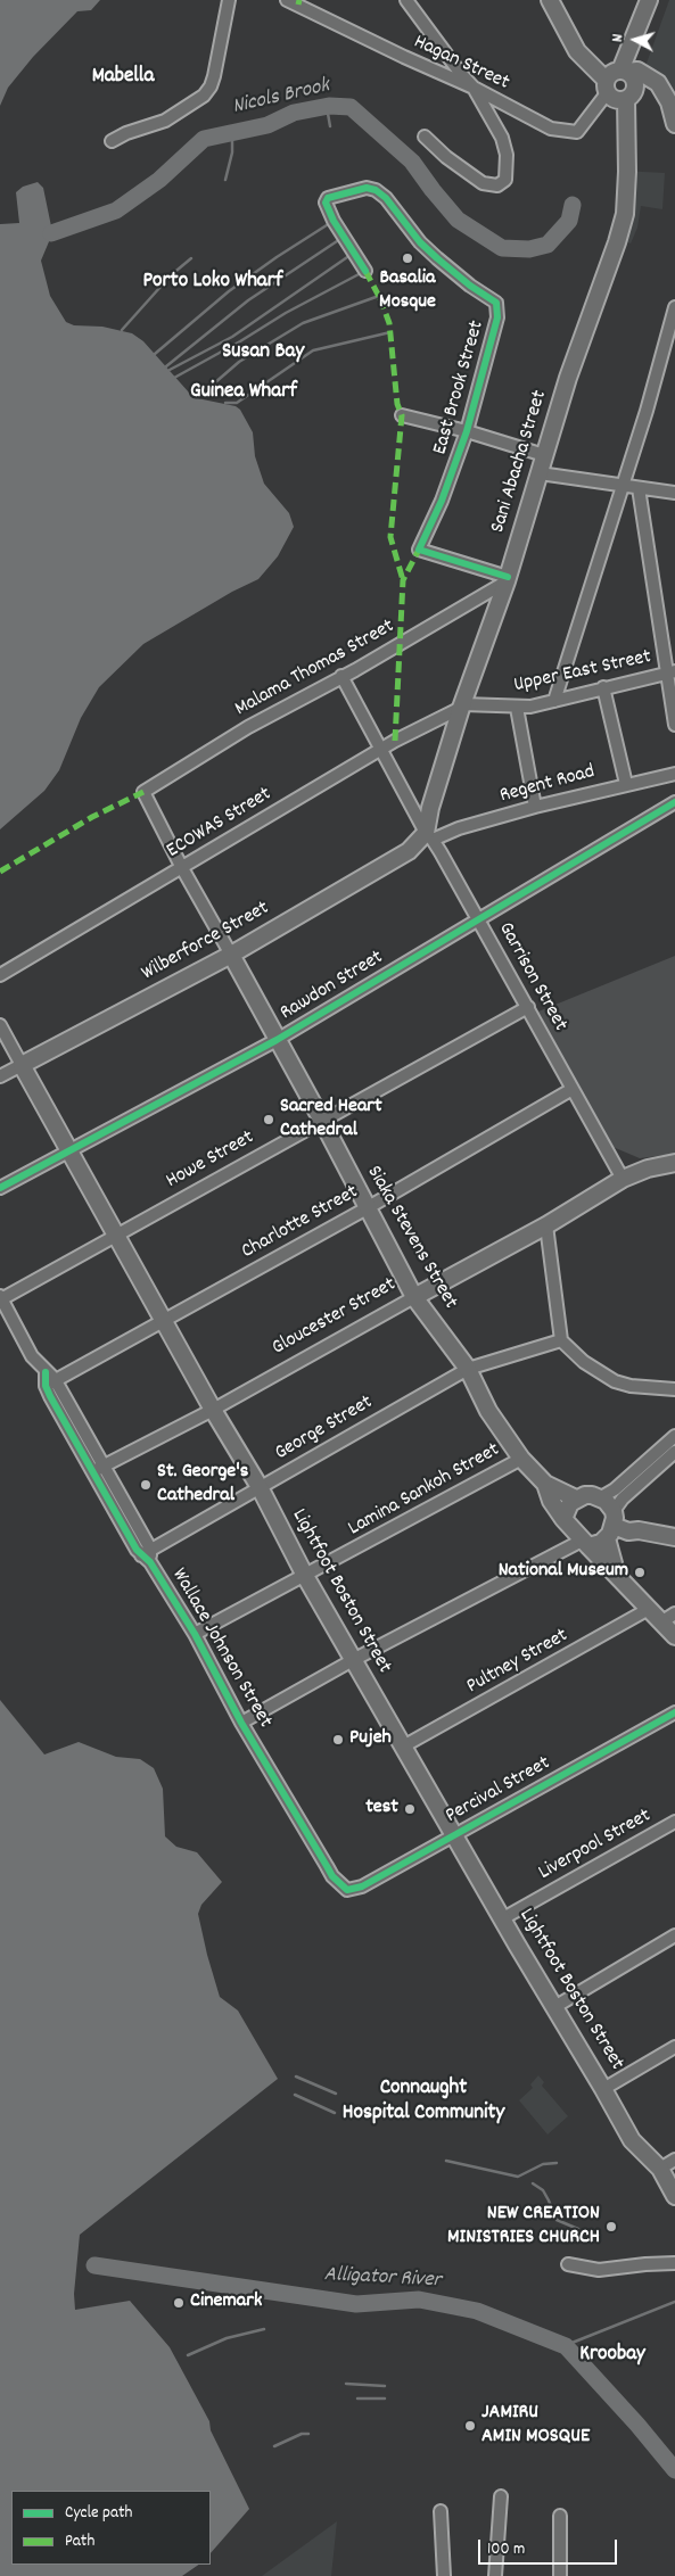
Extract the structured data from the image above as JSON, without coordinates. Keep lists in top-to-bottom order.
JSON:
{
  "streets": {
    "main road": [
      "Sani Abacha Street",
      "Wilberforce Street",
      "Siaka Stevens Street",
      "Gloucester Street",
      "Lightfoot Boston Street"
    ],
    "street": [
      "Hagan Street",
      "East Brook Street",
      "Malama Thomas Street",
      "Upper East Street",
      "Regent Road",
      "ECOWAS Street",
      "Garrison Street",
      "Rawdon Street",
      "Howe Street",
      "Charlotte Street",
      "George Street",
      "Lamina Sankoh Street",
      "Wallace Johnson Street",
      "Pultney Street",
      "Percival Street",
      "Liverpool Street"
    ]
  },
  "crossings": [
    ["Hagan Street", "Sani Abacha Street"],
    ["East Brook Street", "Sani Abacha Street"],
    ["East Brook Street", "Malama Thomas Street"],
    ["Sani Abacha Street", "Malama Thomas Street"],
    ["Sani Abacha Street", "Upper East Street"],
    ["Sani Abacha Street", "Regent Road"],
    ["Sani Abacha Street", "ECOWAS Street"],
    ["Sani Abacha Street", "Wilberforce Street"],
    ["Sani Abacha Street", "Garrison Street"],
    ["Malama Thomas Street", "Garrison Street"],
    ["Malama Thomas Street", "Siaka Stevens Street"],
    ["Upper East Street", "ECOWAS Street"],
    ["Regent Road", "Wilberforce Street"],
    ["Regent Road", "Garrison Street"],
    ["ECOWAS Street", "Garrison Street"],
    ["ECOWAS Street", "Siaka Stevens Street"],
    ["Wilberforce Street", "Garrison Street"],
    ["Wilberforce Street", "Siaka Stevens Street"],
    ["Wilberforce Street", "Lightfoot Boston Street"],
    ["Garrison Street", "Rawdon Street"],
    ["Garrison Street", "Howe Street"],
    ["Garrison Street", "Charlotte Street"],
    ["Garrison Street", "Gloucester Street"],
    ["Rawdon Street", "Siaka Stevens Street"],
    ["Rawdon Street", "Lightfoot Boston Street"],
    ["Howe Street", "Siaka Stevens Street"],
    ["Howe Street", "Lightfoot Boston Street"],
    ["Howe Street", "Wallace Johnson Street"],
    ["Charlotte Street", "Siaka Stevens Street"],
    ["Charlotte Street", "Lightfoot Boston Street"],
    ["Charlotte Street", "Wallace Johnson Street"],
    ["Siaka Stevens Street", "Gloucester Street"],
    ["Siaka Stevens Street", "George Street"],
    ["Siaka Stevens Street", "Lamina Sankoh Street"],
    ["Gloucester Street", "Lightfoot Boston Street"],
    ["Gloucester Street", "Wallace Johnson Street"],
    ["George Street", "Lightfoot Boston Street"],
    ["George Street", "Wallace Johnson Street"],
    ["Lamina Sankoh Street", "Lightfoot Boston Street"],
    ["Lamina Sankoh Street", "Wallace Johnson Street"],
    ["Lightfoot Boston Street", "Pultney Street"],
    ["Lightfoot Boston Street", "Percival Street"],
    ["Lightfoot Boston Street", "Liverpool Street"],
    ["Wallace Johnson Street", "Percival Street"]
  ],
  "districts": [
    "Mabella",
    "Porto Loko Wharf",
    "Susan Bay",
    "Guinea Wharf",
    "Connaught Hospital Community",
    "Kroobay"
  ],
  "water": ["Nicols Brook", "Alligator River"],
  "places": [
    "Basalia Mosque",
    "Sacred Heart Cathedral",
    "St. George's Cathedral",
    "National Museum",
    "Pujeh",
    "test",
    "NEW CREATION MINISTRIES CHURCH",
    "Cinemark",
    "JAMIRU AMIN MOSQUE"
  ],
  "legend": ["Cycle path", "Path"],
  "scale_bar": "100 m",
  "north": "left"
}
